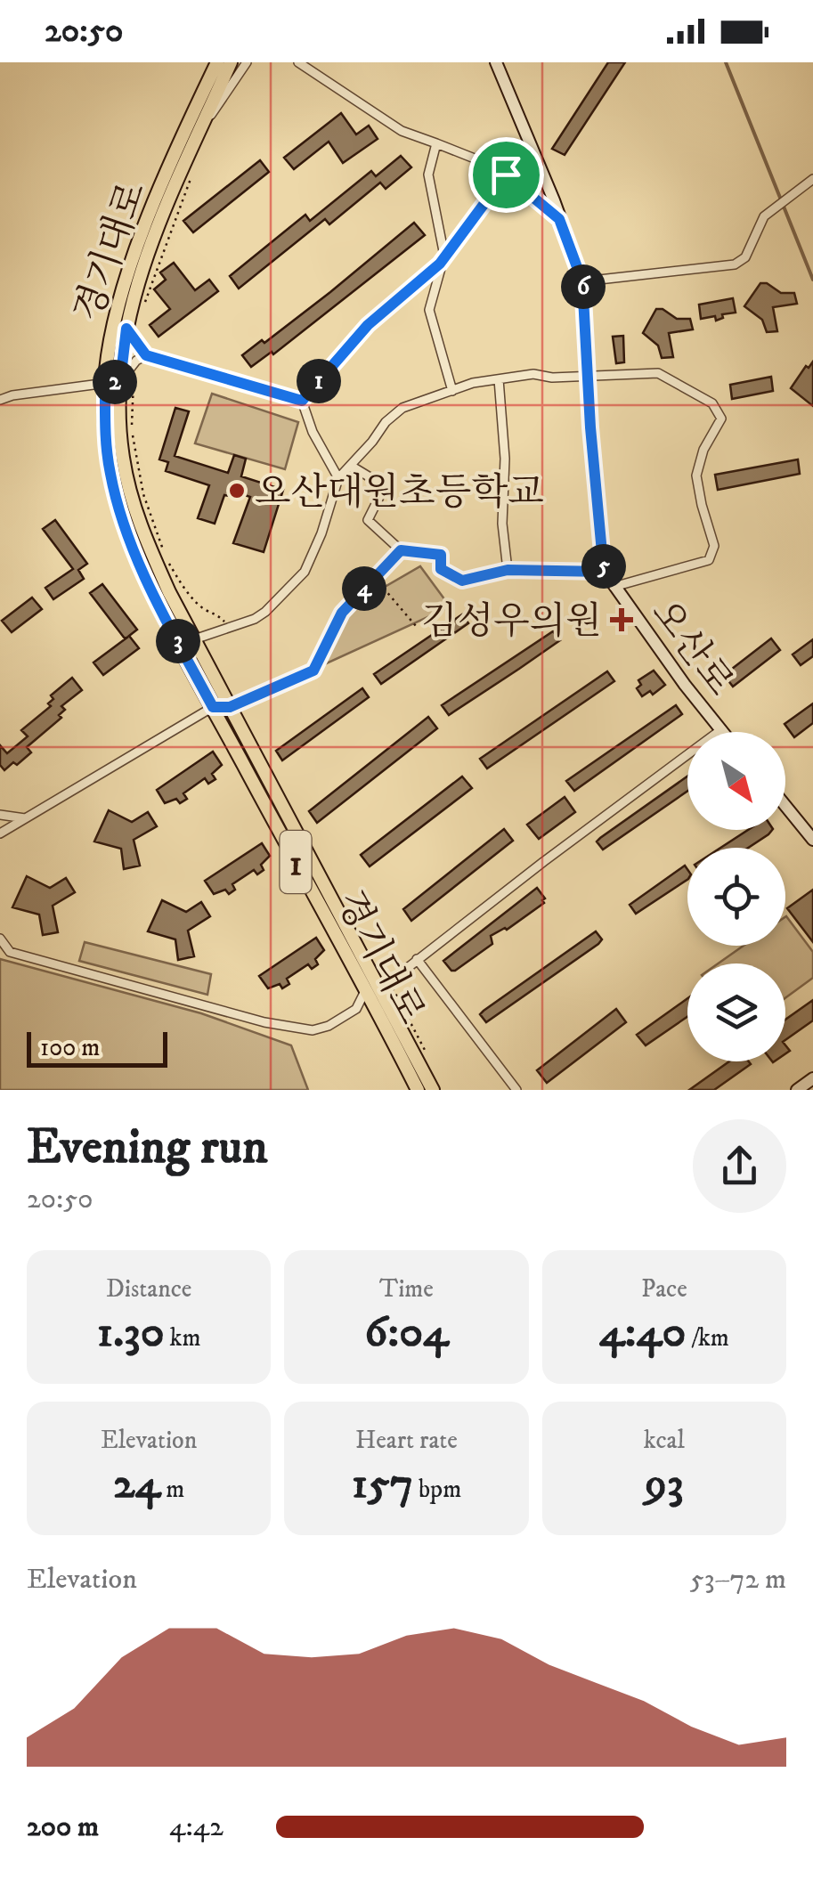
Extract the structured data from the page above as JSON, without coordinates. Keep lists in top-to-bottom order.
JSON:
{
  "streets": {
    "main road": ["경기대로", "1"],
    "street": ["오산로"]
  },
  "places": {
    "other": ["오산대원초등학교"],
    "health": ["김성우의원"]
  },
  "scale_bar": "100 m",
  "north": "bottom right",
  "page": {
    "status": "20:50",
    "pins": [
      "6",
      "1",
      "2",
      "5",
      "4",
      "3"
    ],
    "scale": "100 m",
    "heading": ["Evening run", "20:50"],
    "stats": [
      ["Distance", "1.30 km"],
      ["Time", "6:04"],
      ["Pace", "4:40 /km"],
      ["Elevation", "24 m"],
      ["Heart rate", "157 bpm"],
      ["kcal", "93"]
    ],
    "chart": ["Elevation", "53–72 m"],
    "list": [
      {
        "name": "200 m",
        "note": "4:42"
      }
    ]
  }
}
